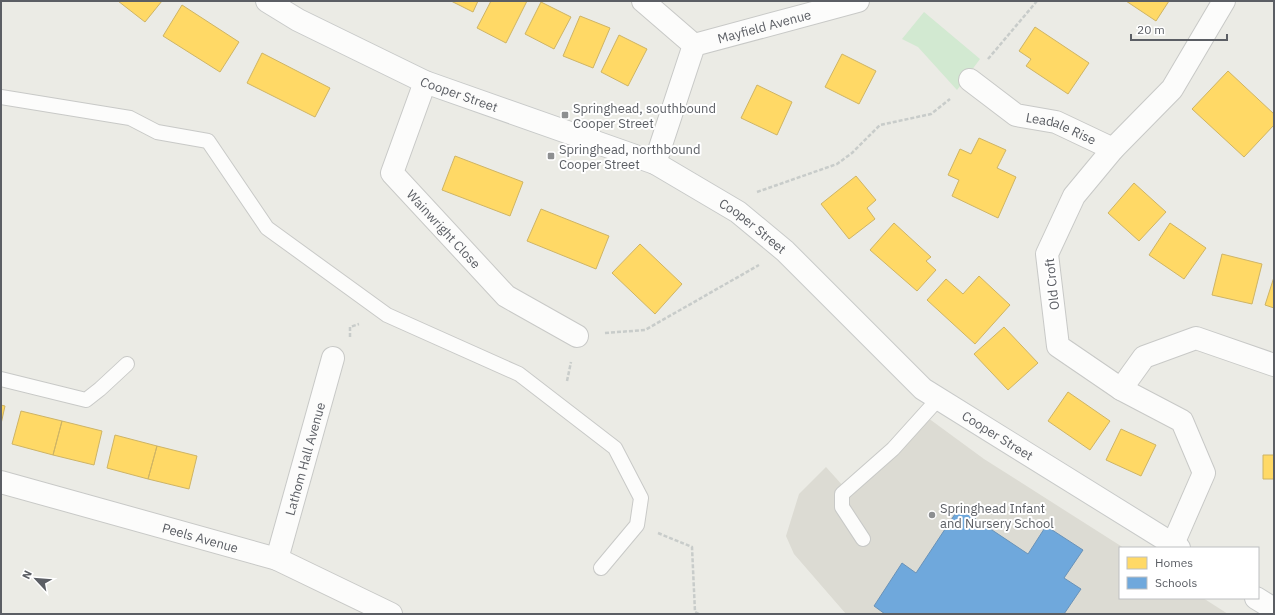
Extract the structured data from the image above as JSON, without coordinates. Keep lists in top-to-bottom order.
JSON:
{
  "streets": {
    "street": [
      "Mayfield Avenue",
      "Cooper Street",
      "Leadale Rise",
      "Wainwright Close",
      "Old Croft",
      "Lathom Hall Avenue",
      "Peels Avenue"
    ]
  },
  "crossings": [
    ["Cooper Street", "Wainwright Close"],
    ["Cooper Street", "Old Croft"],
    ["Leadale Rise", "Old Croft"],
    ["Lathom Hall Avenue", "Peels Avenue"]
  ],
  "places": {
    "transit": ["Springhead, southbound Cooper Street", "Springhead, northbound Cooper Street"],
    "other": ["Springhead Infant and Nursery School"]
  },
  "legend": ["Homes", "Schools"],
  "scale_bar": "20 m",
  "north": "top left"
}
